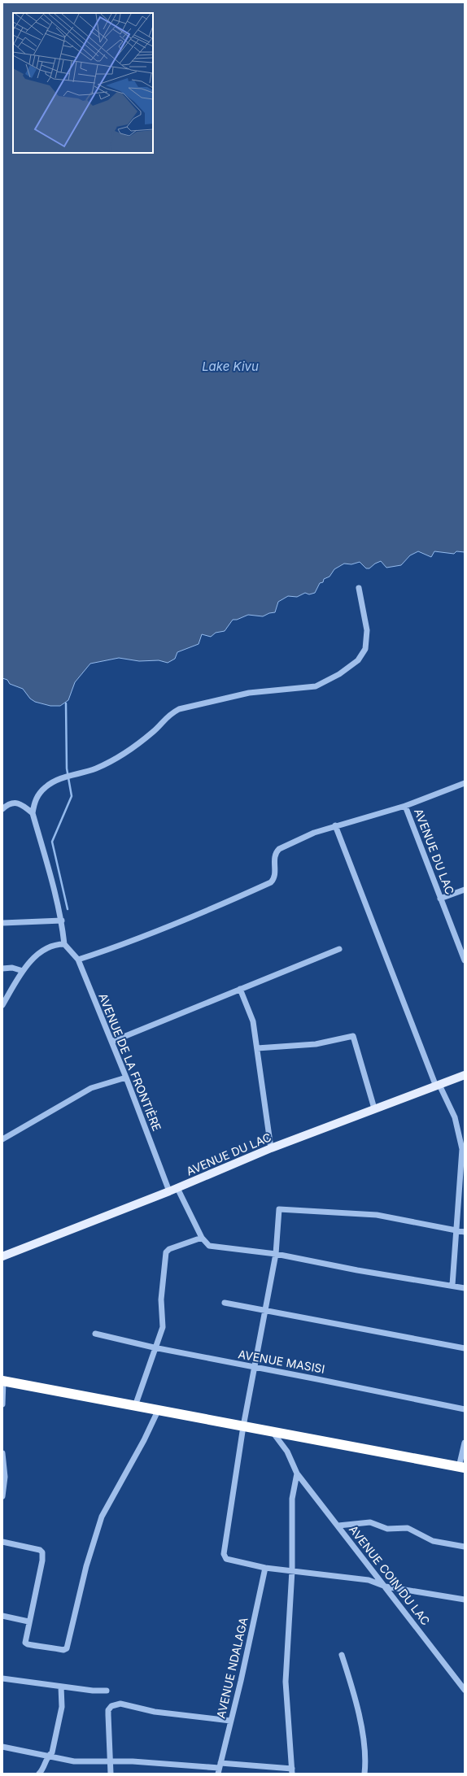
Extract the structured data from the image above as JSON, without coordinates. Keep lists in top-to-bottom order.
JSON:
{
  "streets": {
    "main road": ["AVENUE DU LAC"],
    "street": [
      "AVENUE DE LA FRONTIÈRE",
      "AVENUE MASISI",
      "AVENUE COIN DU LAC",
      "AVENUE NDALAGA"
    ]
  },
  "crossings": [
    ["AVENUE DU LAC", "AVENUE DE LA FRONTIÈRE"]
  ],
  "water": ["Lake Kivu"]
}
